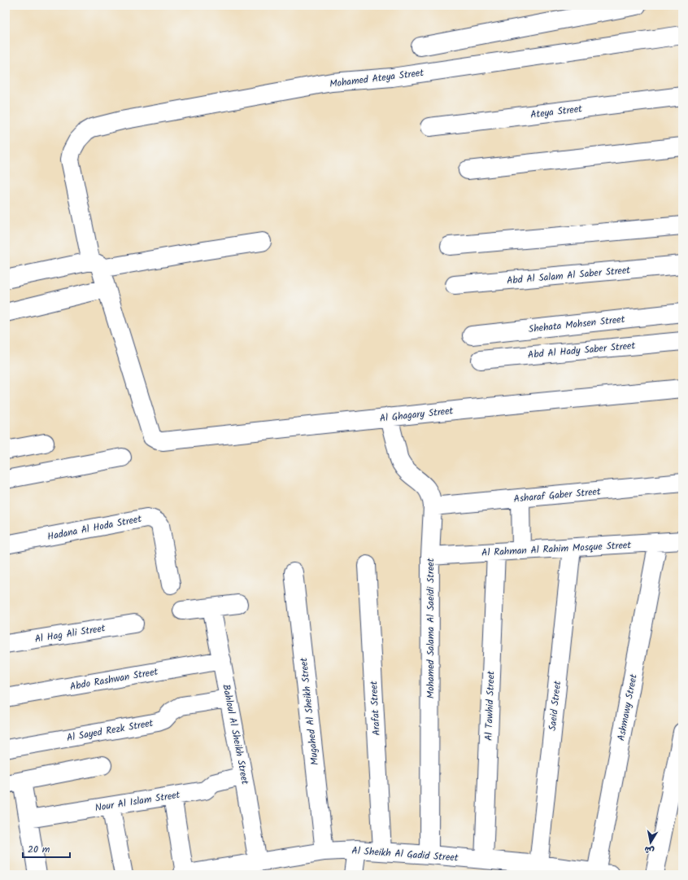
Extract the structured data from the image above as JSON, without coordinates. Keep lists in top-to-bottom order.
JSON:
{
  "streets": {
    "street": [
      "Mohamed Ateya Street",
      "Ateya Street",
      "Abd Al Salam Al Saber Street",
      "Shehata Mohsen Street",
      "Abd Al Hady Saber Street",
      "Al Ghagary Street",
      "Asharaf Gaber Street",
      "Hadana Al Hoda Street",
      "Al Rahman Al Rahim Mosque Street",
      "Mohamed Salama Al Saeidi Street",
      "Al Hag Ali Street",
      "Abdo Rashwan Street",
      "Al Tawhid Street",
      "Saeid Street",
      "Ashmawy Street",
      "Arafat Street",
      "Mugahed Al Sheikh Street",
      "Al Sayed Rezk Street",
      "Bahloul Al Sheikh Street",
      "Nour Al Islam Street",
      "Al Sheikh Al Gadid Street"
    ]
  },
  "crossings": [
    ["Al Ghagary Street", "Mohamed Salama Al Saeidi Street"],
    ["Asharaf Gaber Street", "Mohamed Salama Al Saeidi Street"],
    ["Al Rahman Al Rahim Mosque Street", "Mohamed Salama Al Saeidi Street"],
    ["Al Rahman Al Rahim Mosque Street", "Al Tawhid Street"],
    ["Al Rahman Al Rahim Mosque Street", "Saeid Street"],
    ["Al Rahman Al Rahim Mosque Street", "Ashmawy Street"],
    ["Mohamed Salama Al Saeidi Street", "Al Sheikh Al Gadid Street"],
    ["Abdo Rashwan Street", "Bahloul Al Sheikh Street"],
    ["Al Tawhid Street", "Al Sheikh Al Gadid Street"],
    ["Saeid Street", "Al Sheikh Al Gadid Street"],
    ["Ashmawy Street", "Al Sheikh Al Gadid Street"],
    ["Arafat Street", "Al Sheikh Al Gadid Street"],
    ["Mugahed Al Sheikh Street", "Al Sheikh Al Gadid Street"],
    ["Al Sayed Rezk Street", "Bahloul Al Sheikh Street"],
    ["Bahloul Al Sheikh Street", "Nour Al Islam Street"],
    ["Bahloul Al Sheikh Street", "Al Sheikh Al Gadid Street"]
  ],
  "scale_bar": "20 m",
  "north": "bottom"
}
